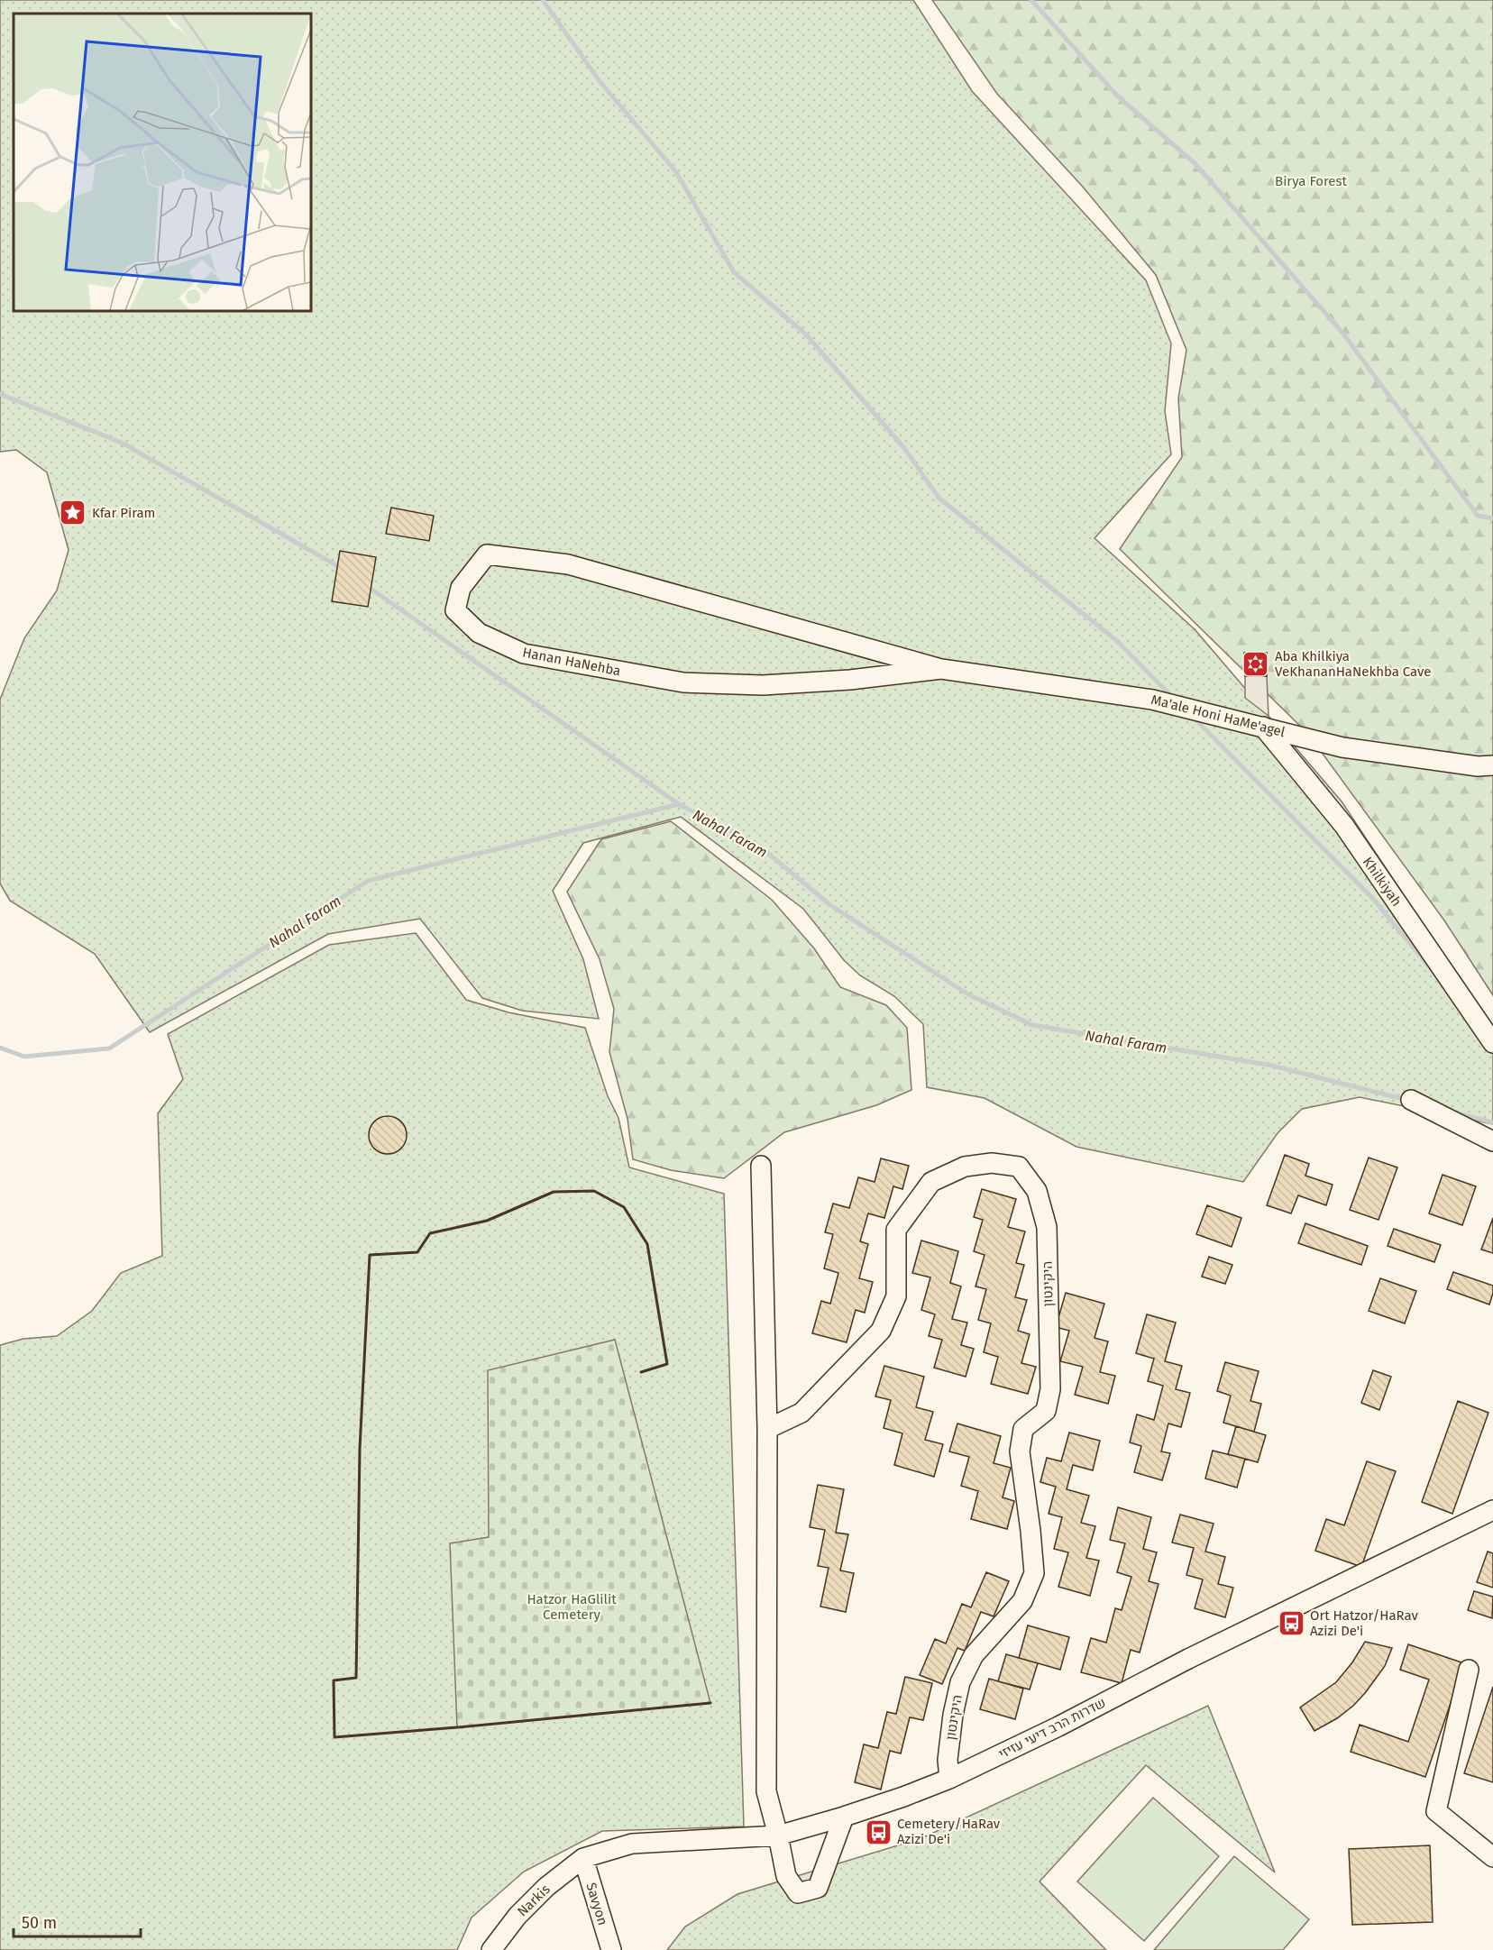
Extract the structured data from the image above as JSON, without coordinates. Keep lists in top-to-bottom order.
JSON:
{
  "streets": {
    "street": [
      "Hanan HaNehba",
      "Ma'ale Honi HaMe'agel",
      "Khilkiyah",
      "היקינטון",
      "שדרות הרב דיעי עזיזי",
      "Narkis",
      "Savyon"
    ]
  },
  "crossings": [
    ["Hanan HaNehba", "Ma'ale Honi HaMe'agel"],
    ["Ma'ale Honi HaMe'agel", "Khilkiyah"],
    ["היקינטון", "שדרות הרב דיעי עזיזי"],
    ["שדרות הרב דיעי עזיזי", "Narkis"],
    ["שדרות הרב דיעי עזיזי", "Savyon"],
    ["Narkis", "Savyon"]
  ],
  "water": ["Nahal Faram"],
  "parks": ["Birya Forest", "Hatzor HaGlilit Cemetery"],
  "places": {
    "place": ["Kfar Piram"],
    "synagogue": ["Aba Khilkiya VeKhananHaNekhba Cave"],
    "bus stop": ["Ort Hatzor/HaRav Azizi De'i", "Cemetery/HaRav Azizi De'i"]
  },
  "scale_bar": "50 m"
}
